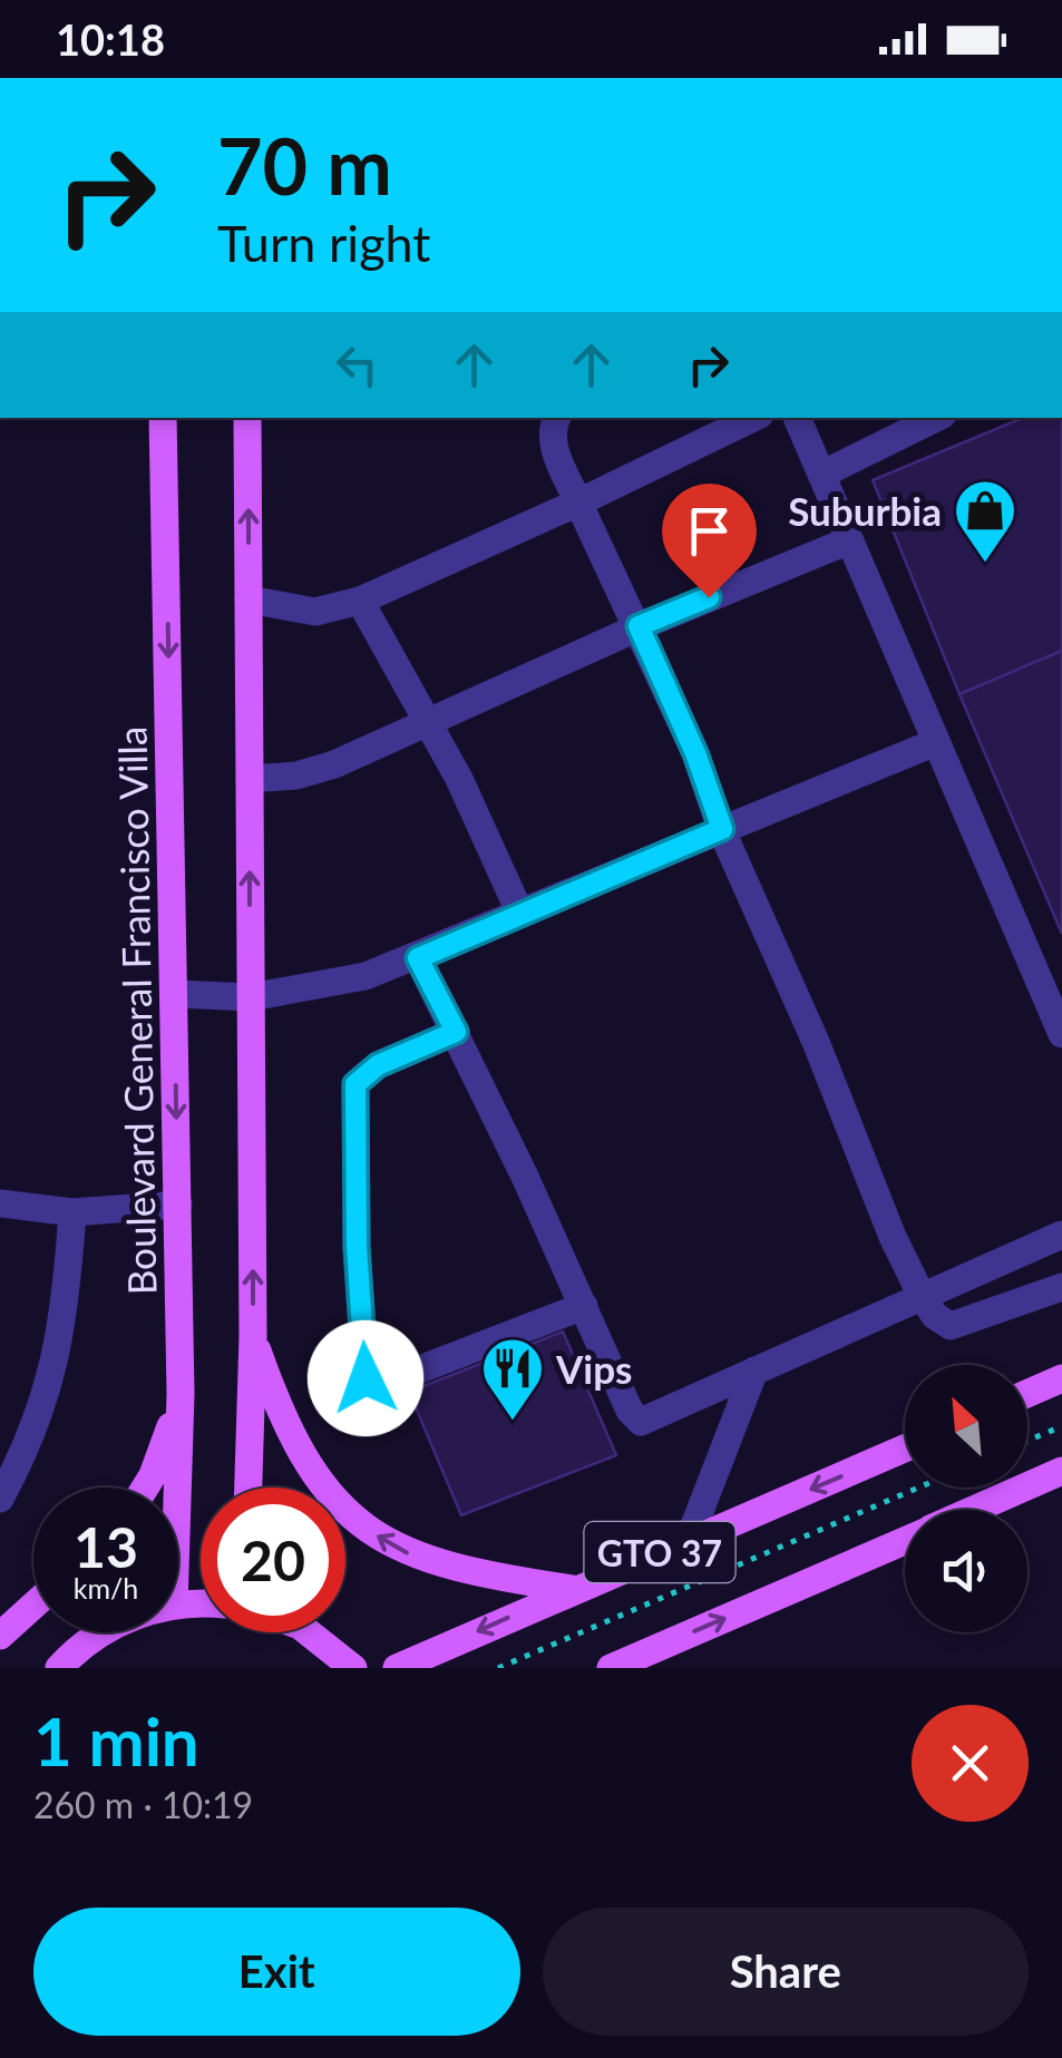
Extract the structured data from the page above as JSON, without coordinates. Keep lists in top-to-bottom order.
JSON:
{
  "streets": {
    "main road": ["Boulevard General Francisco Villa", "GTO 37"]
  },
  "places": {
    "shop": ["Suburbia"],
    "restaurant": ["Vips"]
  },
  "north": "top left",
  "page": {
    "status": "10:18",
    "turn": ["70 m", "Turn right"],
    "speed": "13 km/h",
    "limit": "20",
    "heading": ["1 min", "260 m · 10:19"],
    "buttons": ["Exit", "Share"]
  }
}
